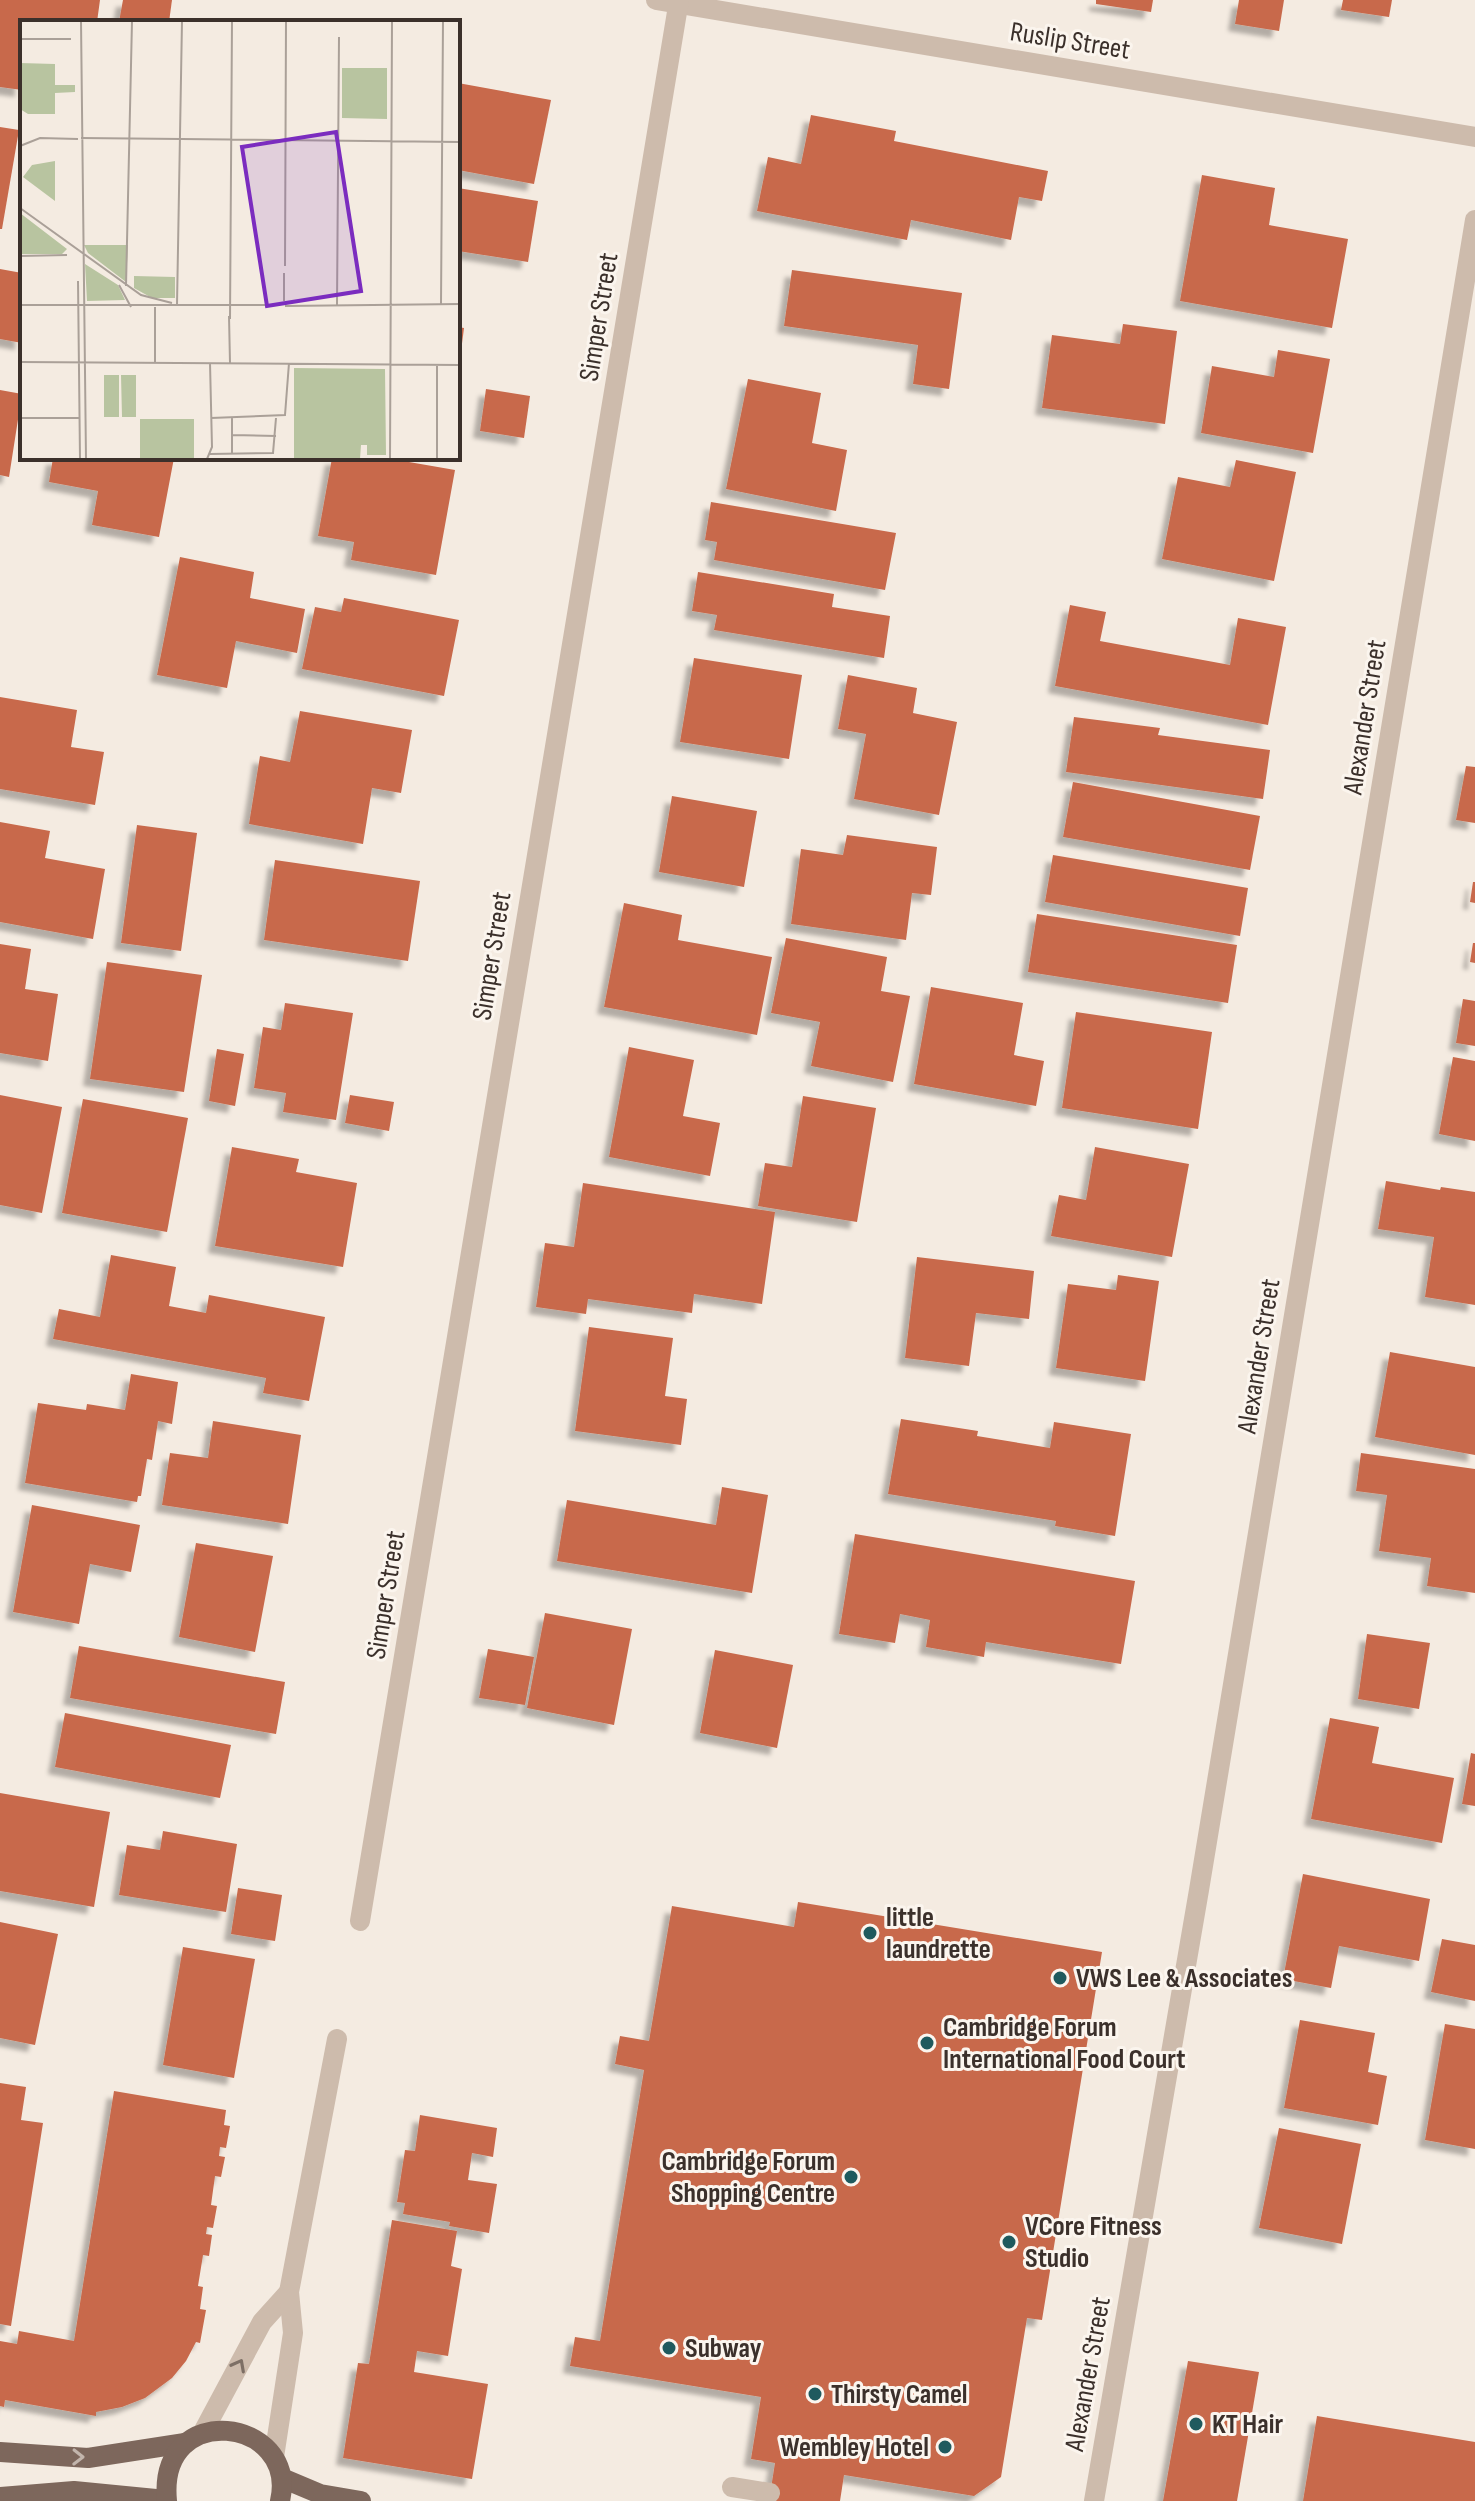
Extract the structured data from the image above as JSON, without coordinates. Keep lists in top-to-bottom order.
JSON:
{
  "streets": {
    "street": ["Ruslip Street", "Simper Street", "Alexander Street"]
  },
  "crossings": [
    ["Ruslip Street", "Simper Street"]
  ],
  "places": [
    "little laundrette",
    "VWS Lee & Associates",
    "Cambridge Forum International Food Court",
    "Cambridge Forum Shopping Centre",
    "VCore Fitness Studio",
    "Subway",
    "Thirsty Camel",
    "KT Hair",
    "Wembley Hotel"
  ]
}
